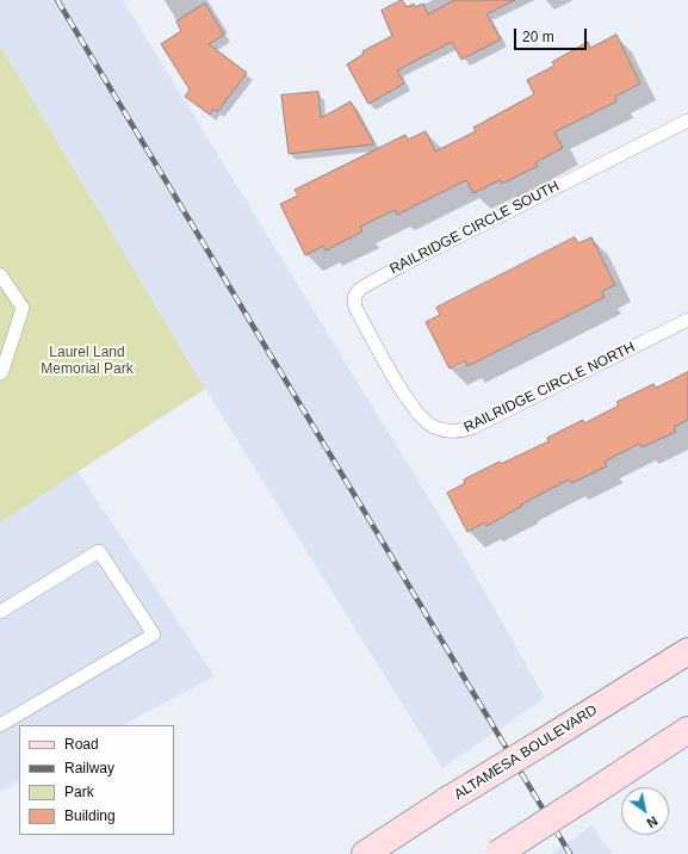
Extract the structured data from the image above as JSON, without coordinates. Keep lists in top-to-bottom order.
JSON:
{
  "streets": {
    "main road": ["ALTAMESA BOULEVARD"],
    "lane": ["RAILRIDGE CIRCLE SOUTH", "RAILRIDGE CIRCLE NORTH"]
  },
  "crossings": [
    ["RAILRIDGE CIRCLE SOUTH", "RAILRIDGE CIRCLE NORTH"]
  ],
  "parks": ["Laurel Land Memorial Park"],
  "legend": [
    "Road",
    "Railway",
    "Park",
    "Building"
  ],
  "scale_bar": "20 m",
  "north": "bottom right"
}
